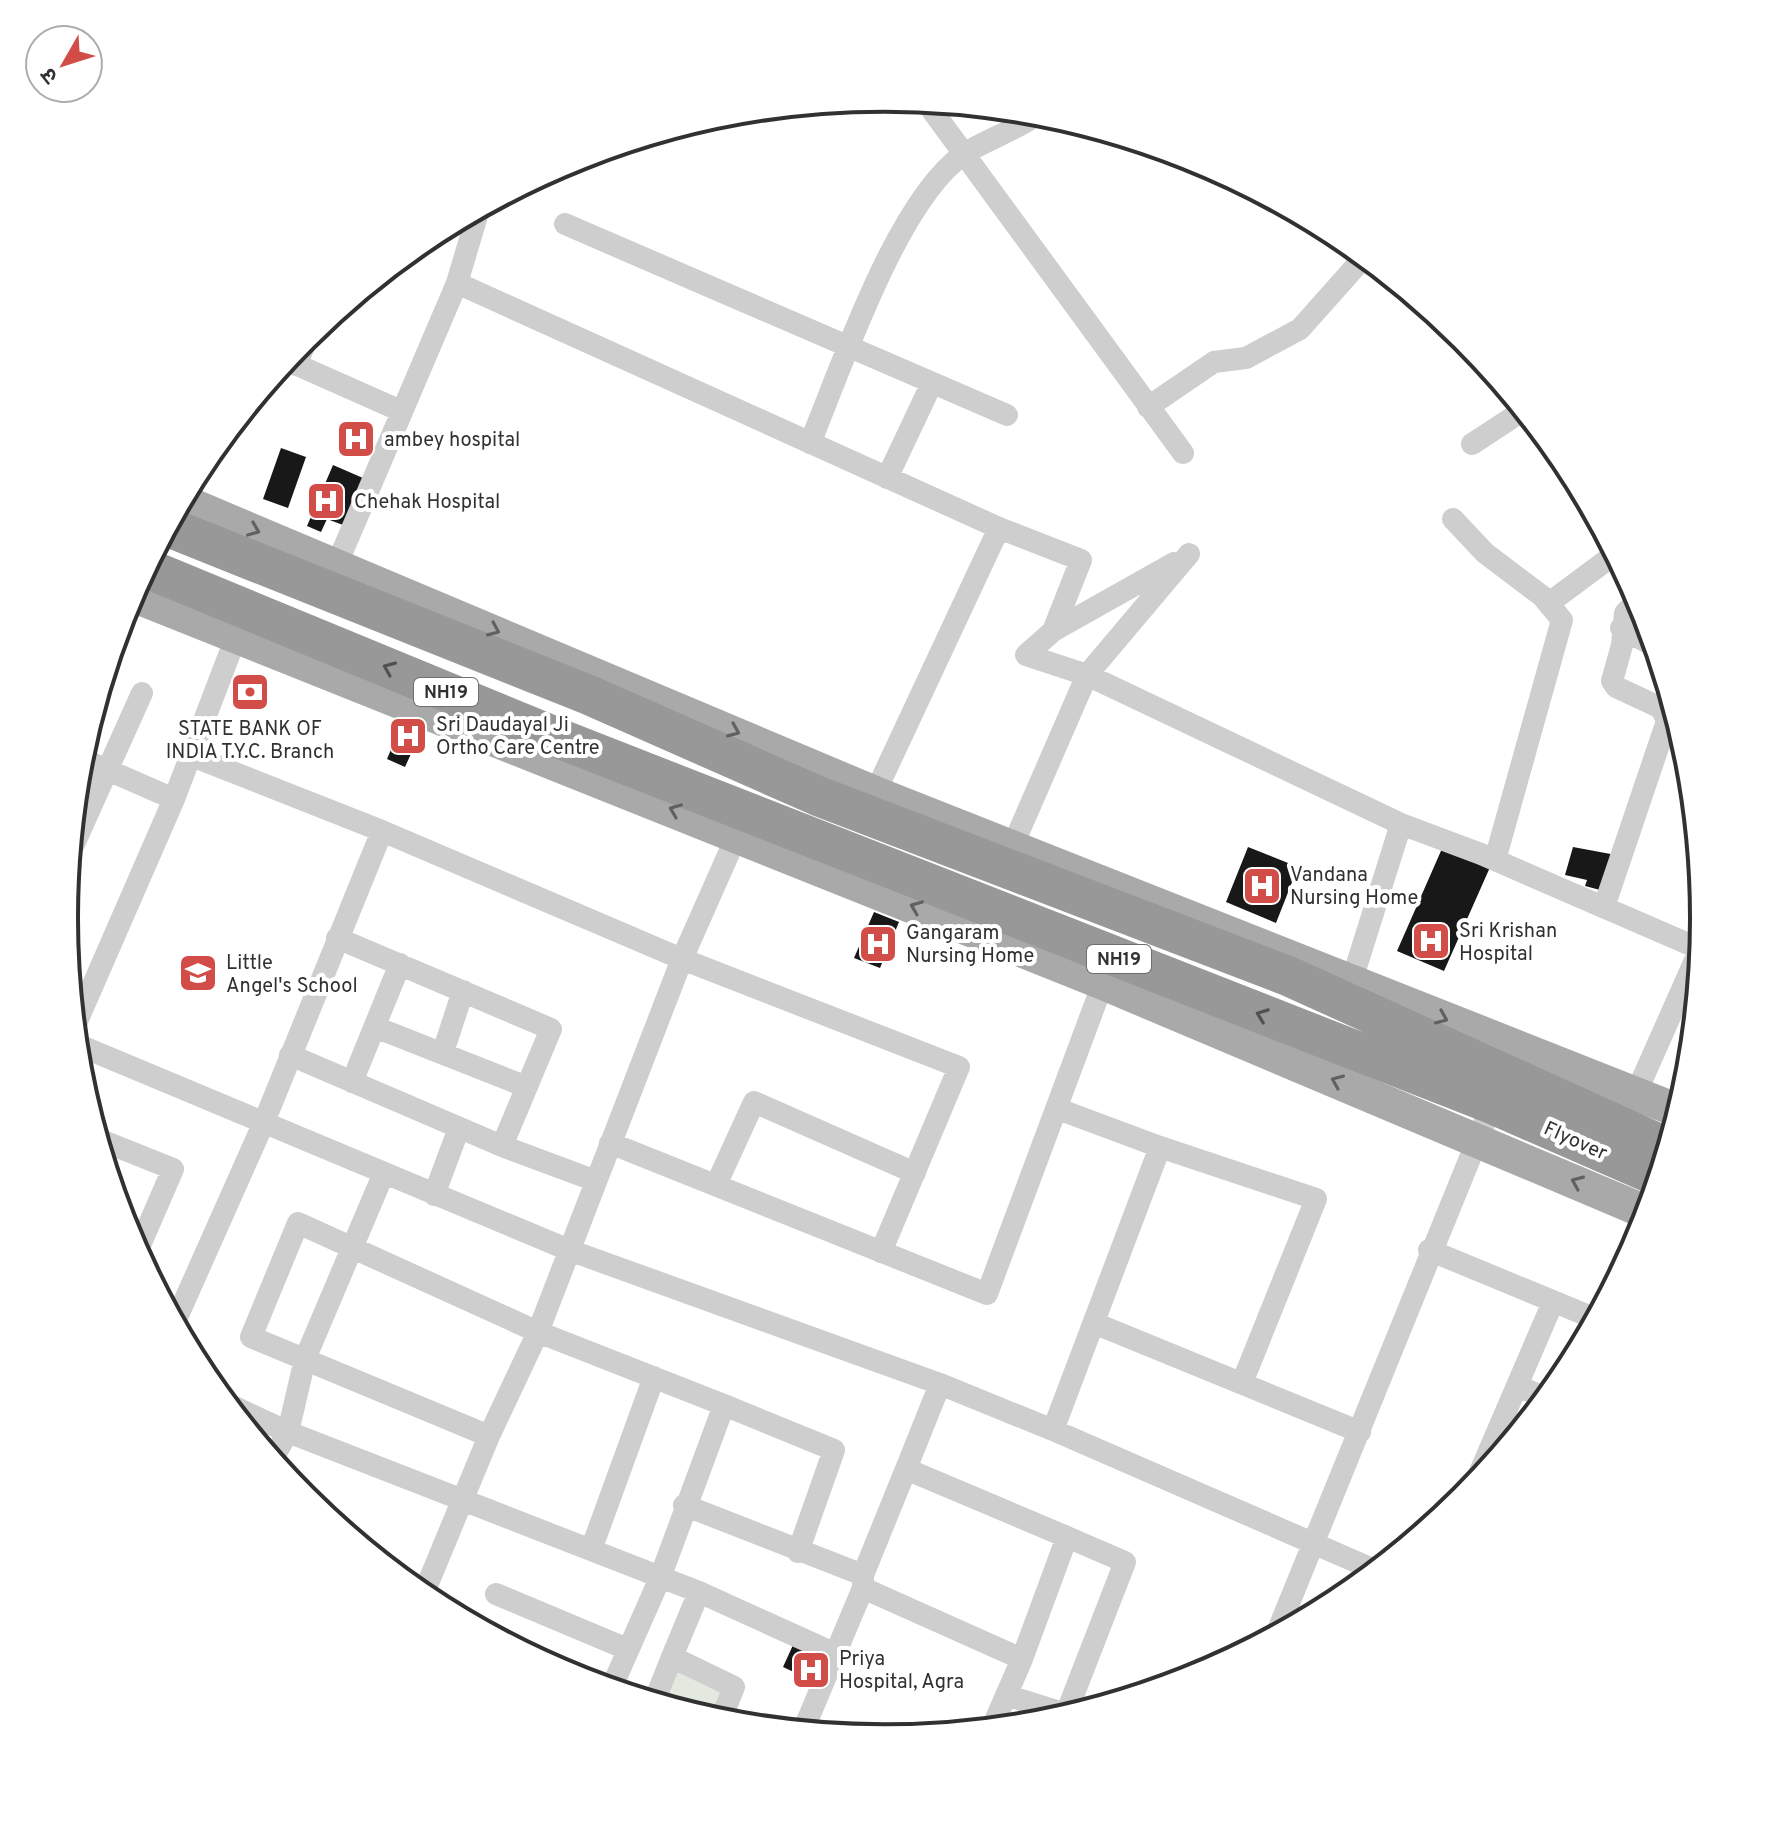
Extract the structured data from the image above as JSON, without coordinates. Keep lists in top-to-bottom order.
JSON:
{
  "streets": {
    "highway": ["NH19", "Flyover"]
  },
  "crossings": [
    ["NH19", "Flyover"]
  ],
  "places": {
    "hospital": [
      "ambey hospital",
      "Chehak Hospital",
      "Sri Daudayal Ji Ortho Care Centre",
      "Vandana Nursing Home",
      "Sri Krishan Hospital",
      "Gangaram Nursing Home",
      "Priya Hospital, Agra"
    ],
    "bank": ["STATE BANK OF INDIA T.Y.C. Branch"],
    "school or university": ["Little Angel's School"]
  },
  "north": "bottom left"
}
